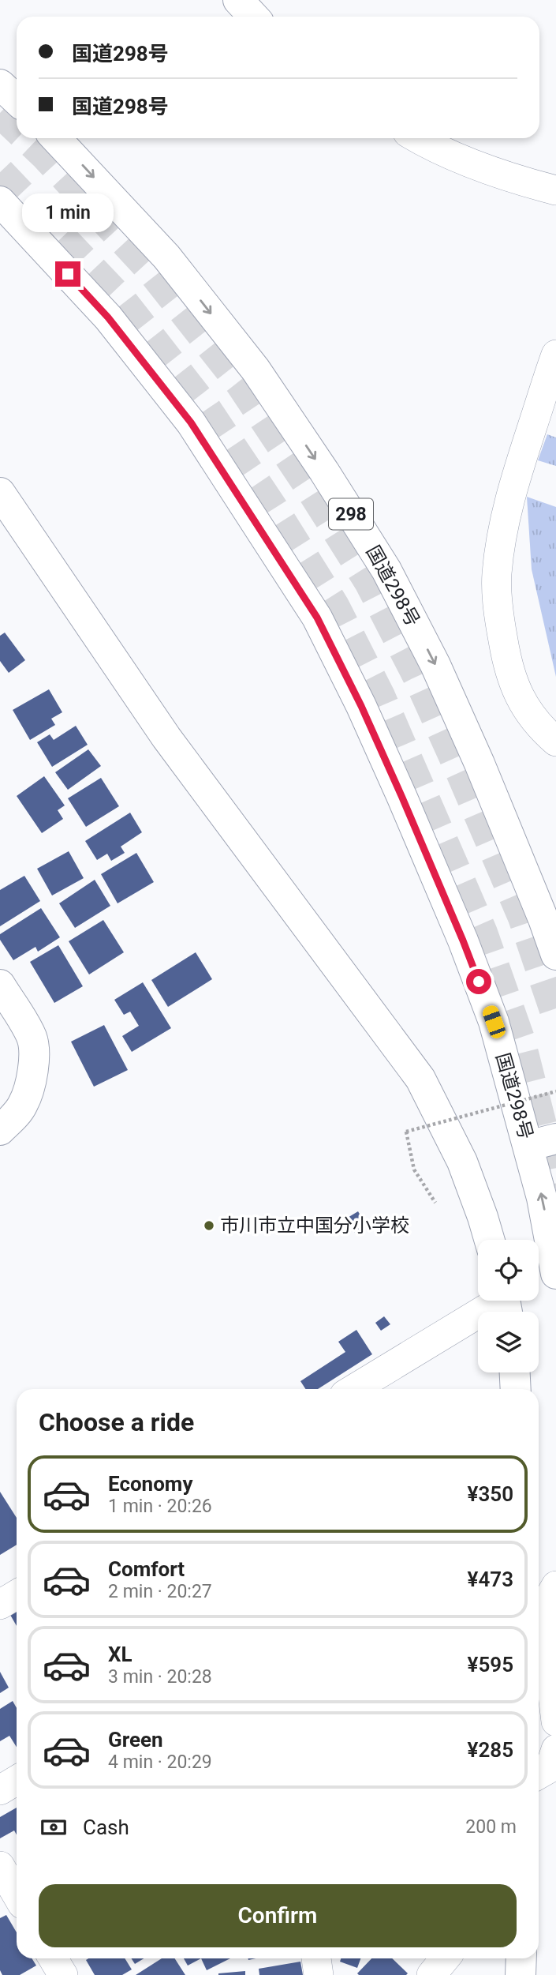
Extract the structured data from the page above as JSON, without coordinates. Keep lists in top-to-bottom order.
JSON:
{
  "streets": {
    "main road": ["298", "国道298号"]
  },
  "places": ["市川市立中国分小学校"],
  "page": {
    "banner": ["国道298号", "国道298号"],
    "bubble": "1 min",
    "heading": "Choose a ride",
    "list": [
      {
        "name": "Economy",
        "note": "1 min · 20:26",
        "value": "¥350"
      },
      {
        "name": "Comfort",
        "note": "2 min · 20:27",
        "value": "¥473"
      },
      {
        "name": "XL",
        "note": "3 min · 20:28",
        "value": "¥595"
      },
      {
        "name": "Green",
        "note": "4 min · 20:29",
        "value": "¥285"
      }
    ],
    "pay": ["Cash", "200 m"],
    "buttons": "Confirm"
  }
}
